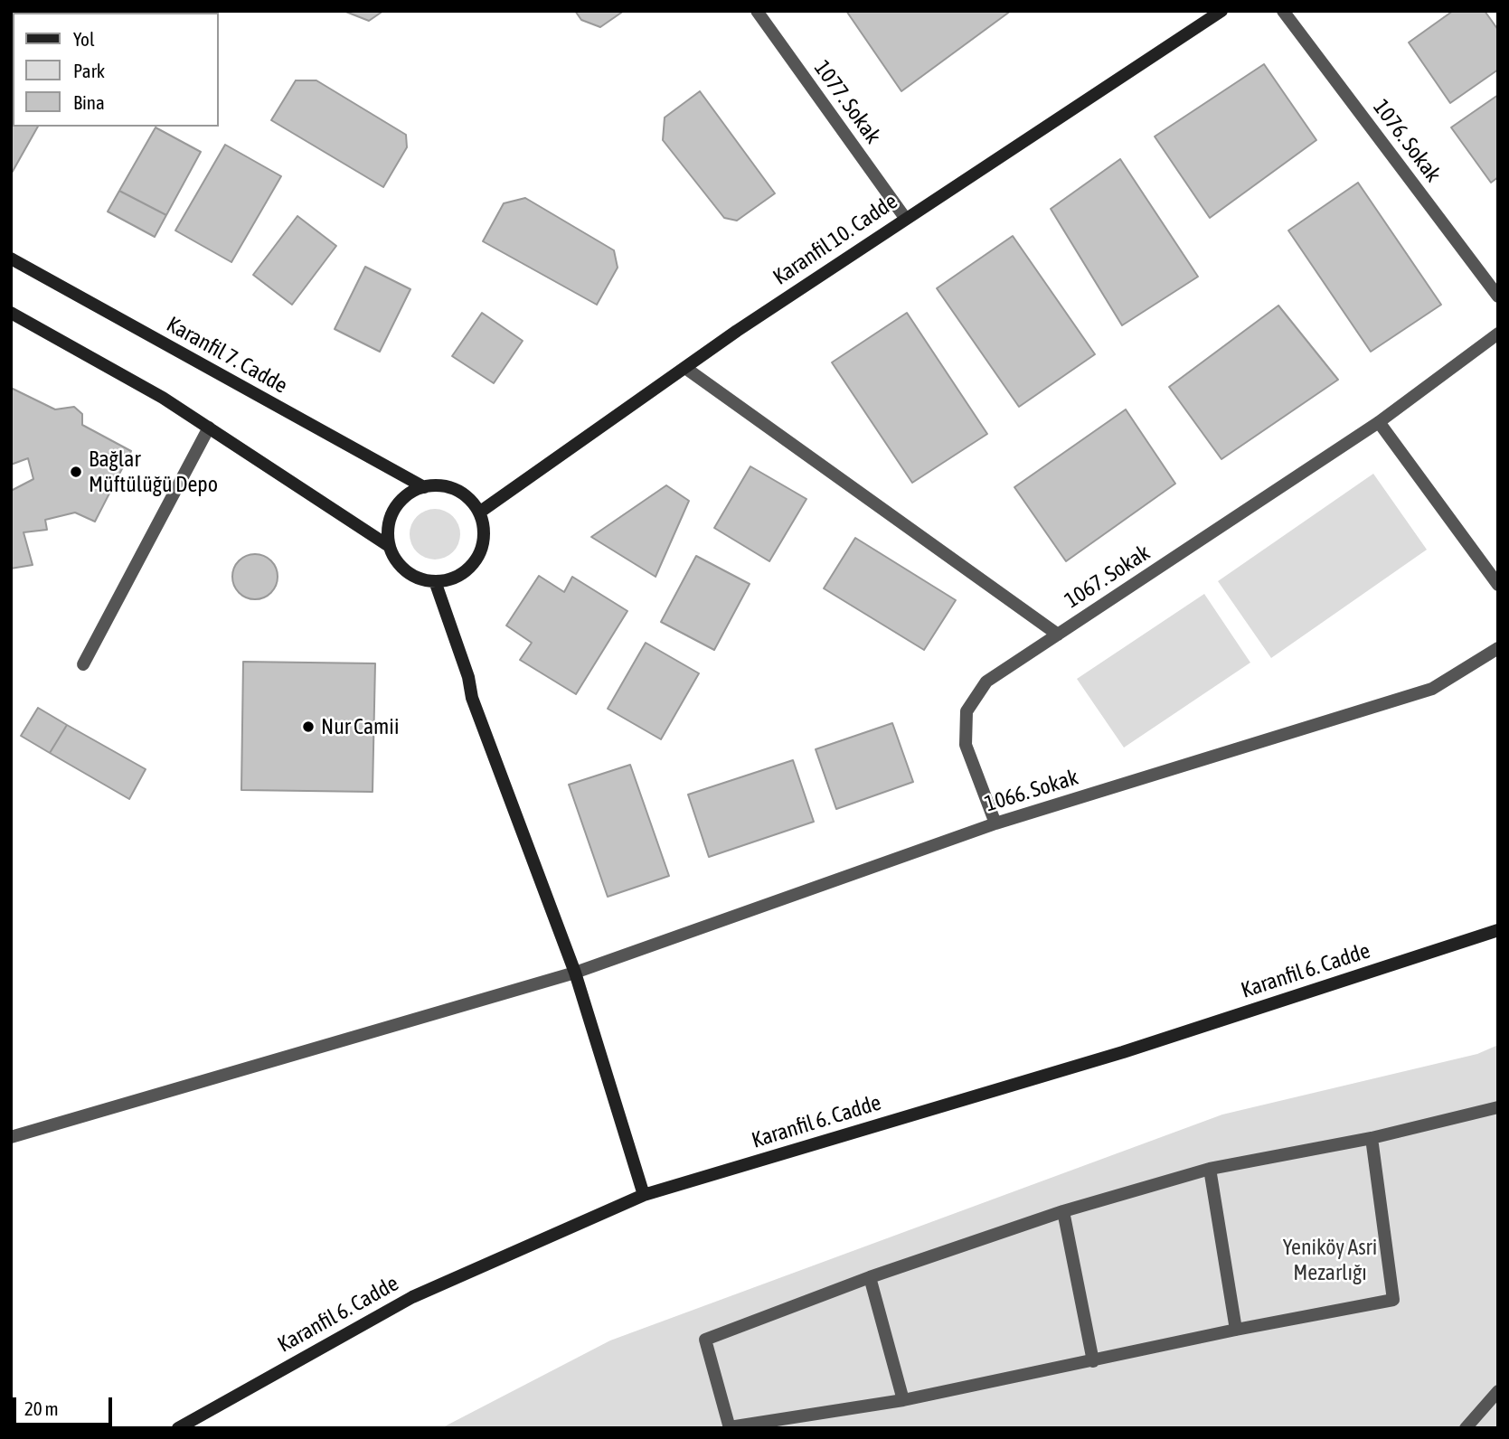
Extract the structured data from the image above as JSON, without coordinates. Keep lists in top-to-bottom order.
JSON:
{
  "streets": {
    "street": [
      "1077. Sokak",
      "1076. Sokak",
      "Karanfil 10. Cadde",
      "Karanfil 7. Cadde",
      "1067. Sokak",
      "1066. Sokak",
      "Karanfil 6. Cadde"
    ]
  },
  "crossings": [
    ["1077. Sokak", "Karanfil 10. Cadde"],
    ["Karanfil 10. Cadde", "Karanfil 7. Cadde"],
    ["1067. Sokak", "1066. Sokak"]
  ],
  "parks": ["Yeniköy Asri Mezarlığı"],
  "places": ["Bağlar Müftülüğü Depo", "Nur Camii"],
  "legend": ["Yol", "Park", "Bina"],
  "scale_bar": "20 m"
}
